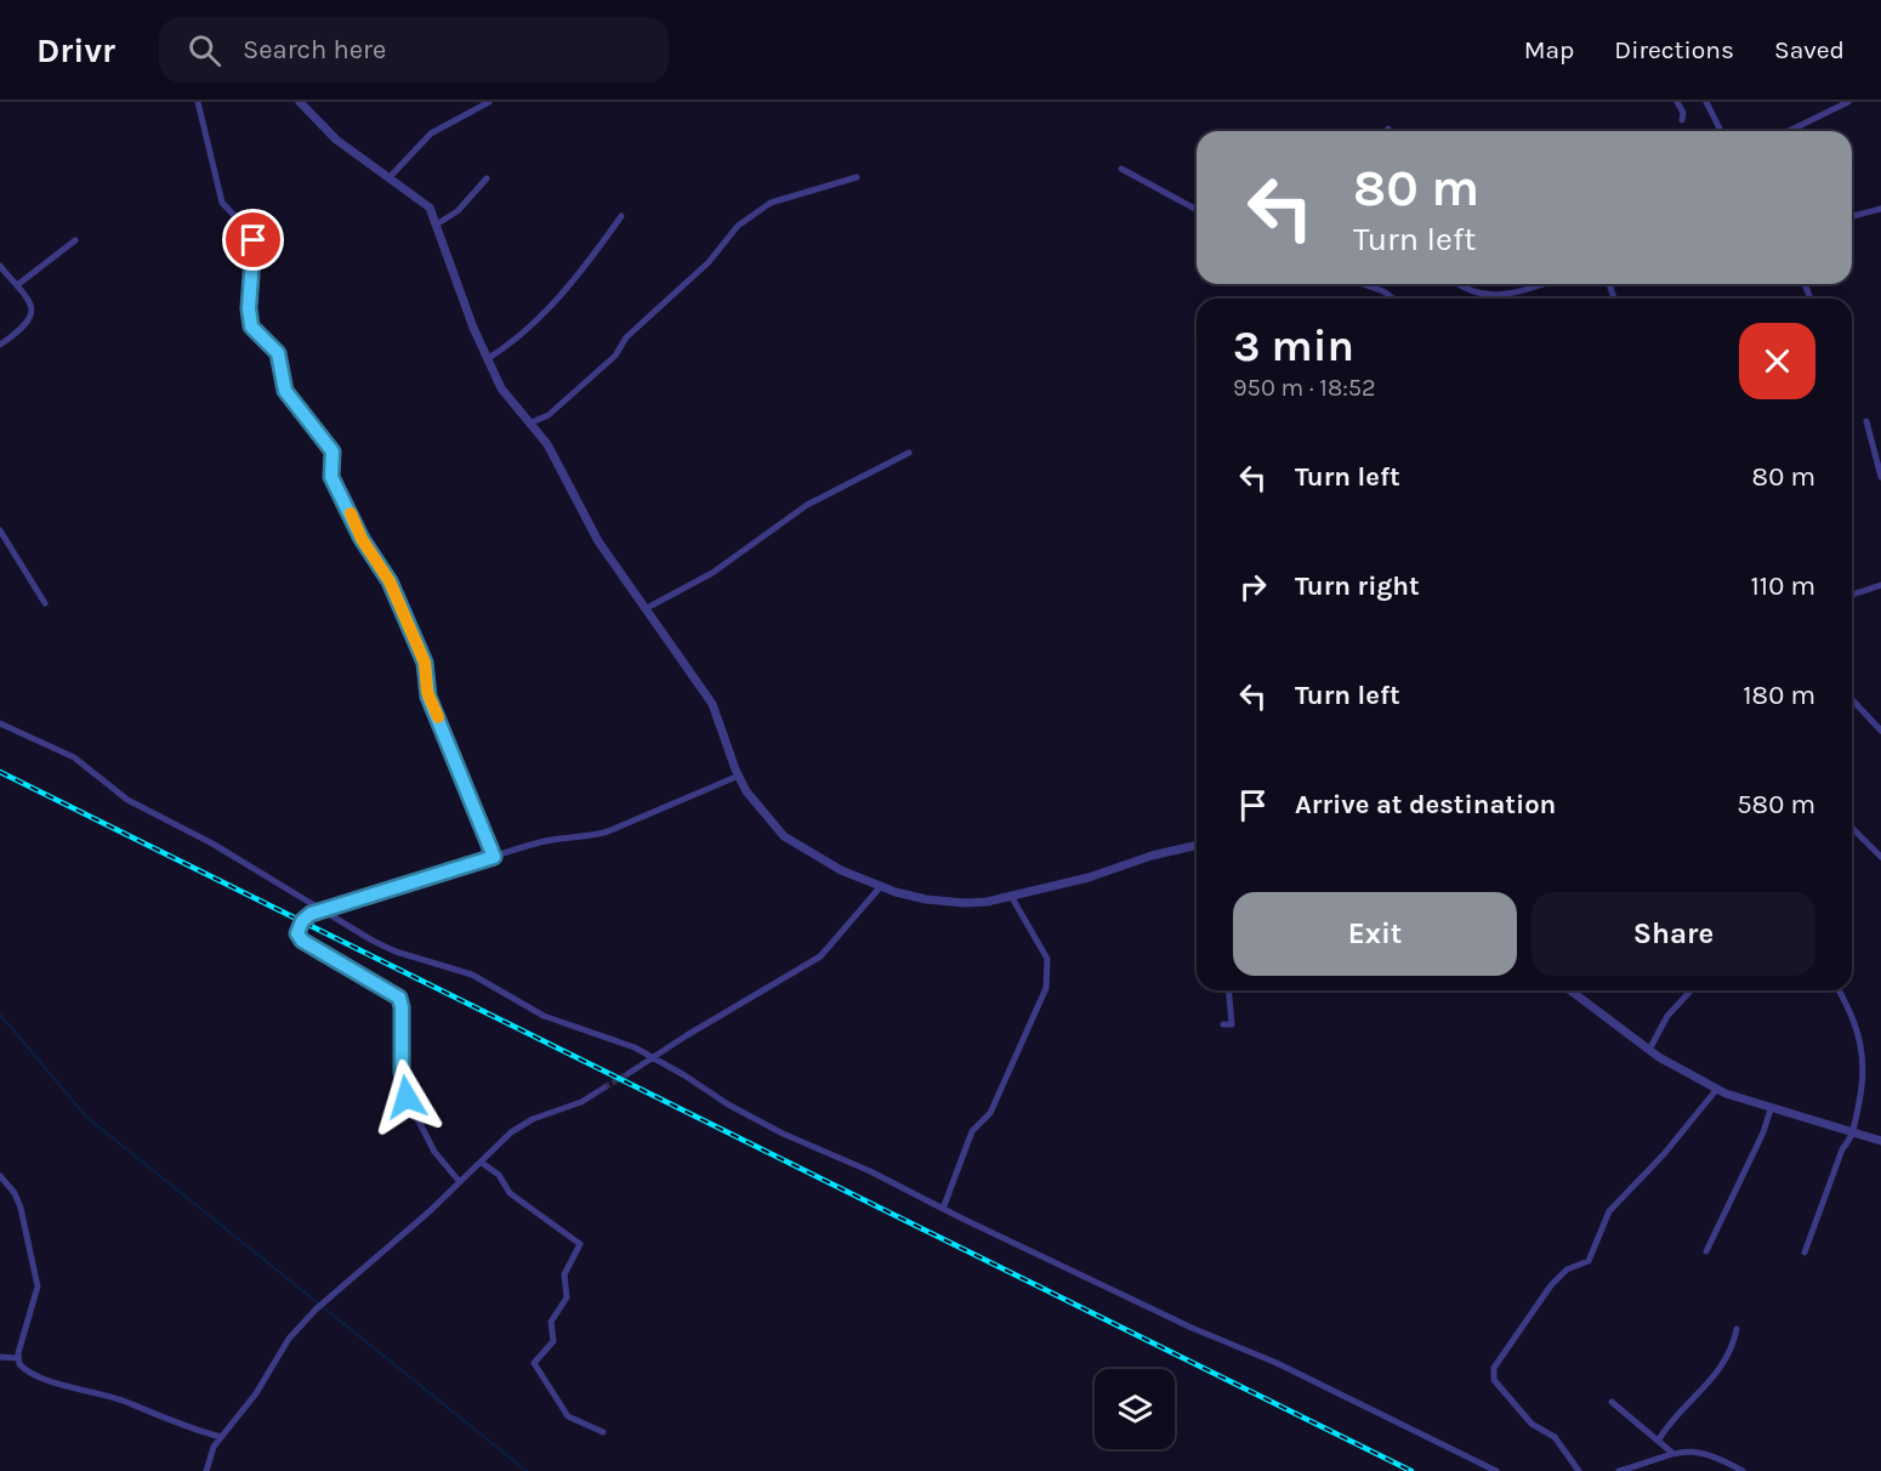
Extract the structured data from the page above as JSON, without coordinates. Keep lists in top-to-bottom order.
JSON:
{
  "page": {
    "header": "Drivr",
    "search": "Search here",
    "nav": ["Map", "Directions", "Saved"],
    "turn": ["80 m", "Turn left"],
    "heading": ["3 min", "950 m · 18:52"],
    "list": [
      {
        "name": "Turn left",
        "value": "80 m"
      },
      {
        "name": "Turn right",
        "value": "110 m"
      },
      {
        "name": "Turn left",
        "value": "180 m"
      },
      {
        "name": "Arrive at destination",
        "value": "580 m"
      }
    ],
    "buttons": ["Exit", "Share"]
  }
}
